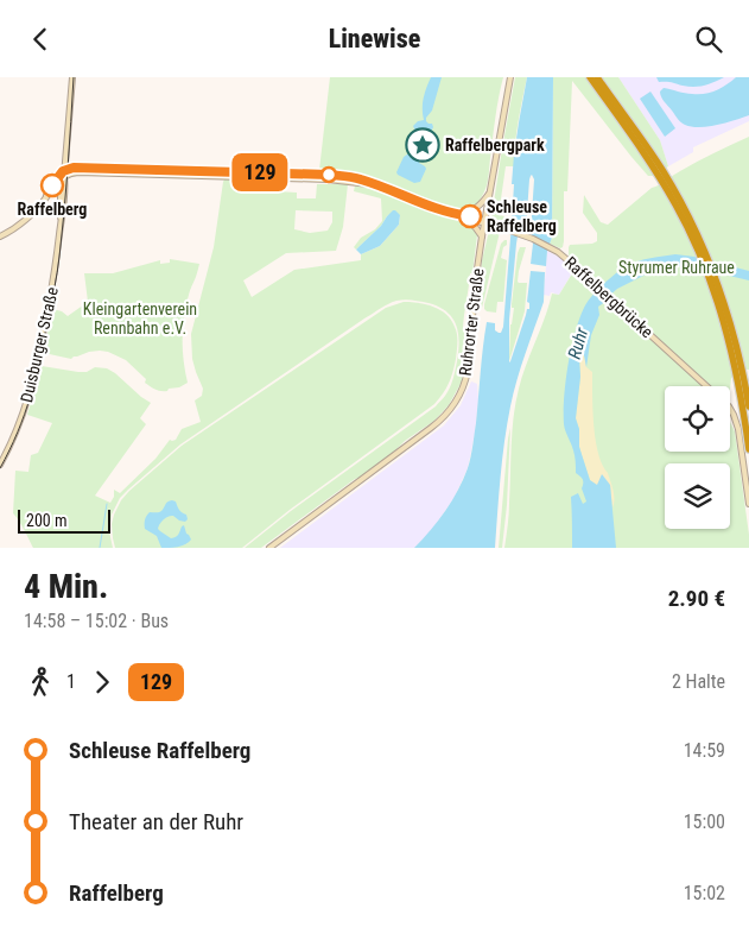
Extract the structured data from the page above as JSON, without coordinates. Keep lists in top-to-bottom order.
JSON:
{
  "streets": {
    "main road": ["Raffelbergbrücke", "Ruhrorter Straße", "Duisburger Straße"]
  },
  "crossings": [
    ["Raffelbergbrücke", "Ruhrorter Straße"]
  ],
  "water": ["Ruhr"],
  "parks": ["Styrumer Ruhraue", "Kleingartenverein Rennbahn e.V."],
  "places": {
    "place": ["Raffelbergpark"],
    "other": ["Raffelberg", "Schleuse Raffelberg"]
  },
  "lines": ["bus line 129"],
  "scale_bar": "200 m",
  "page": {
    "header": "Linewise",
    "on_map": "129",
    "scale": "200 m",
    "heading": ["4 Min.", "14:58 – 15:02 · Bus", "2.90 €"],
    "legs": ["1", "129", "2 Halte"],
    "list": [
      {
        "name": "Schleuse Raffelberg",
        "value": "14:59"
      },
      {
        "name": "Theater an der Ruhr",
        "value": "15:00"
      },
      {
        "name": "Raffelberg",
        "value": "15:02"
      }
    ]
  }
}
